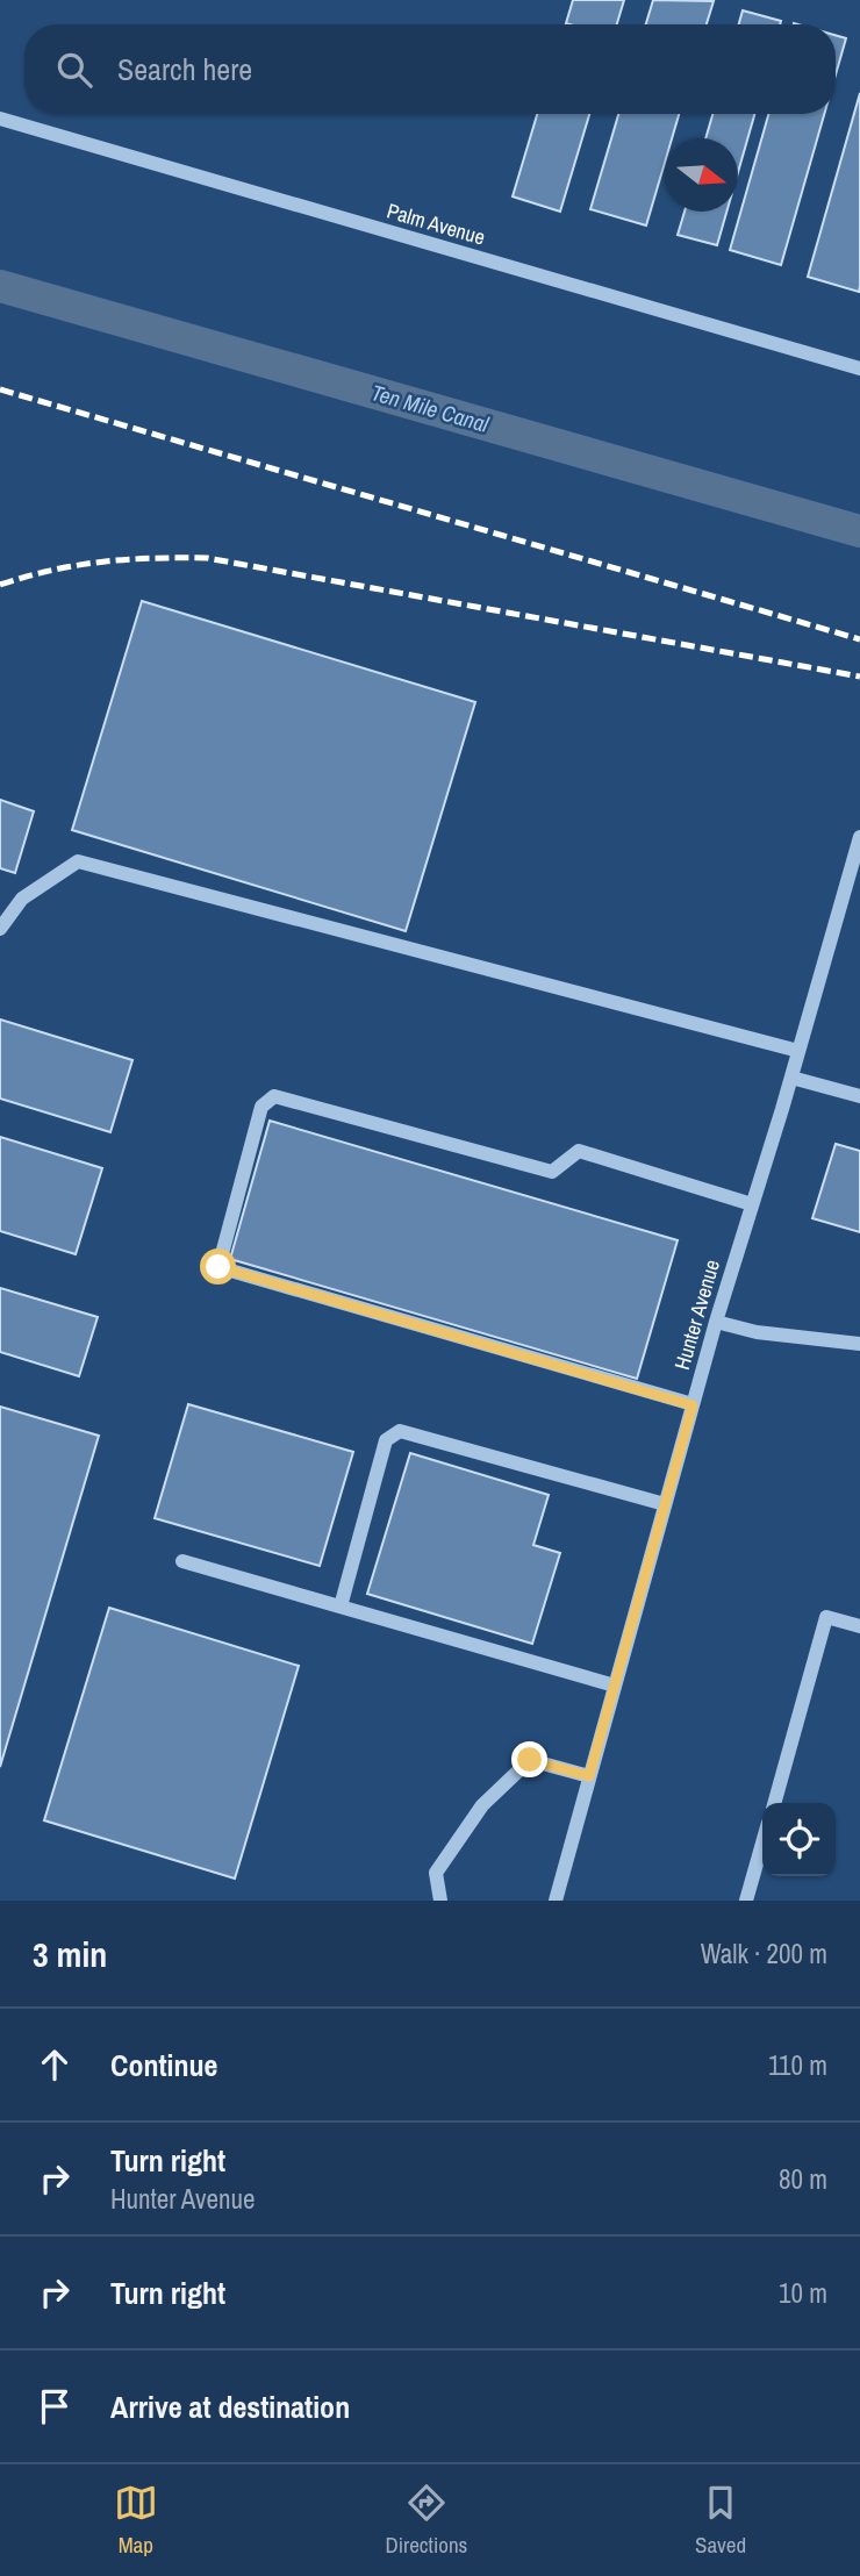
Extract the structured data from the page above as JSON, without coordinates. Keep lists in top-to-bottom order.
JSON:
{
  "streets": {
    "street": ["Palm Avenue", "Hunter Avenue"]
  },
  "water": ["Ten Mile Canal"],
  "north": "right",
  "page": {
    "search": "Search here",
    "heading": ["3 min", "Walk · 200 m"],
    "list": [
      ["Continue", "110 m"],
      ["Turn right", "Hunter Avenue", "80 m"],
      ["Turn right", "10 m"],
      "Arrive at destination"
    ],
    "nav": ["Map", "Directions", "Saved"]
  }
}
